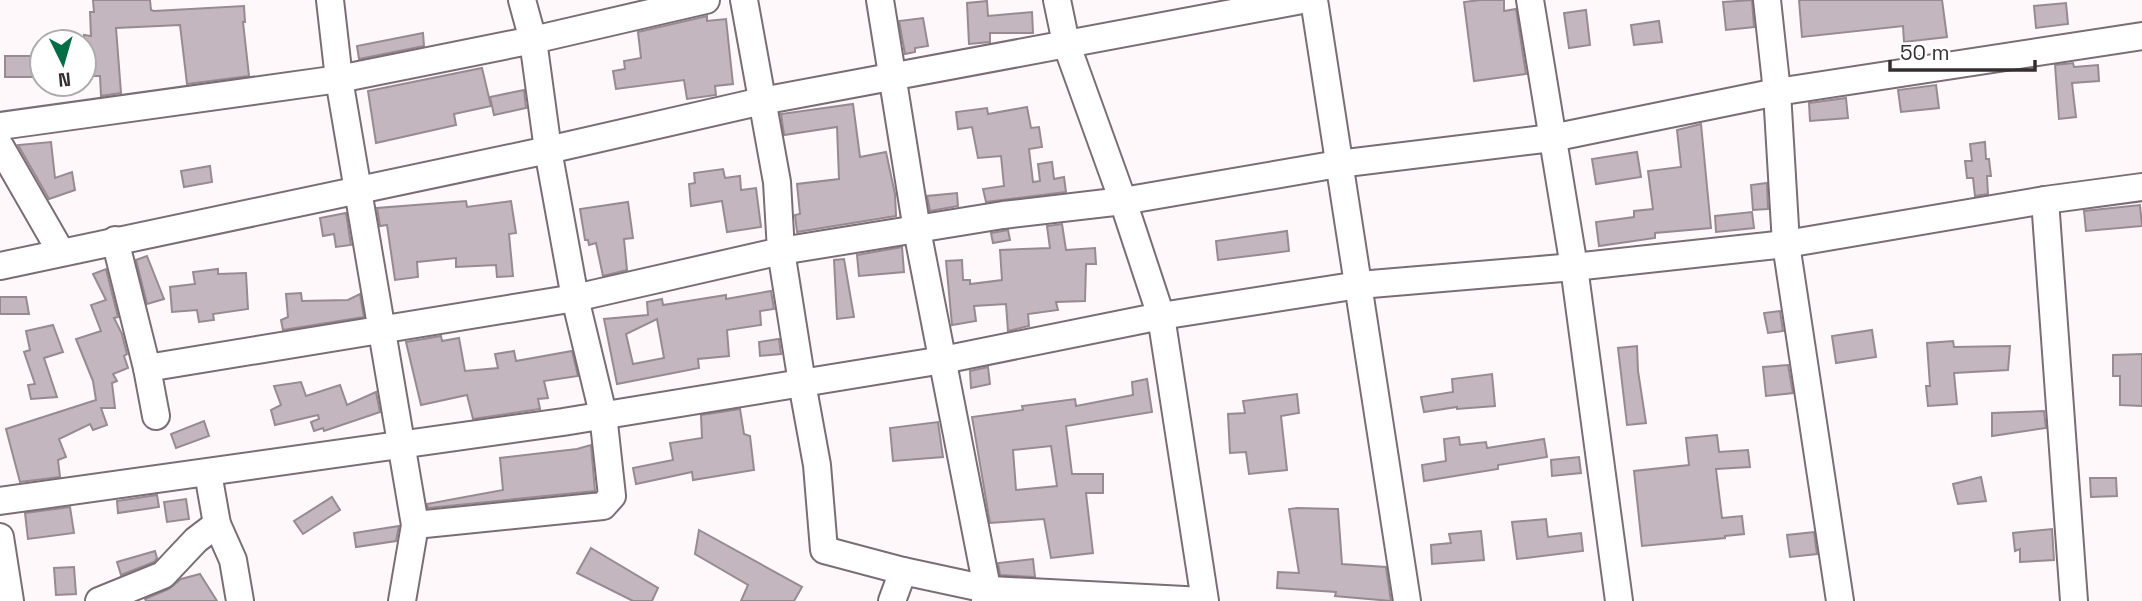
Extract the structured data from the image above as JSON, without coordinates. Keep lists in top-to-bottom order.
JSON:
{
  "scale_bar": "50 m",
  "north": "bottom"
}
